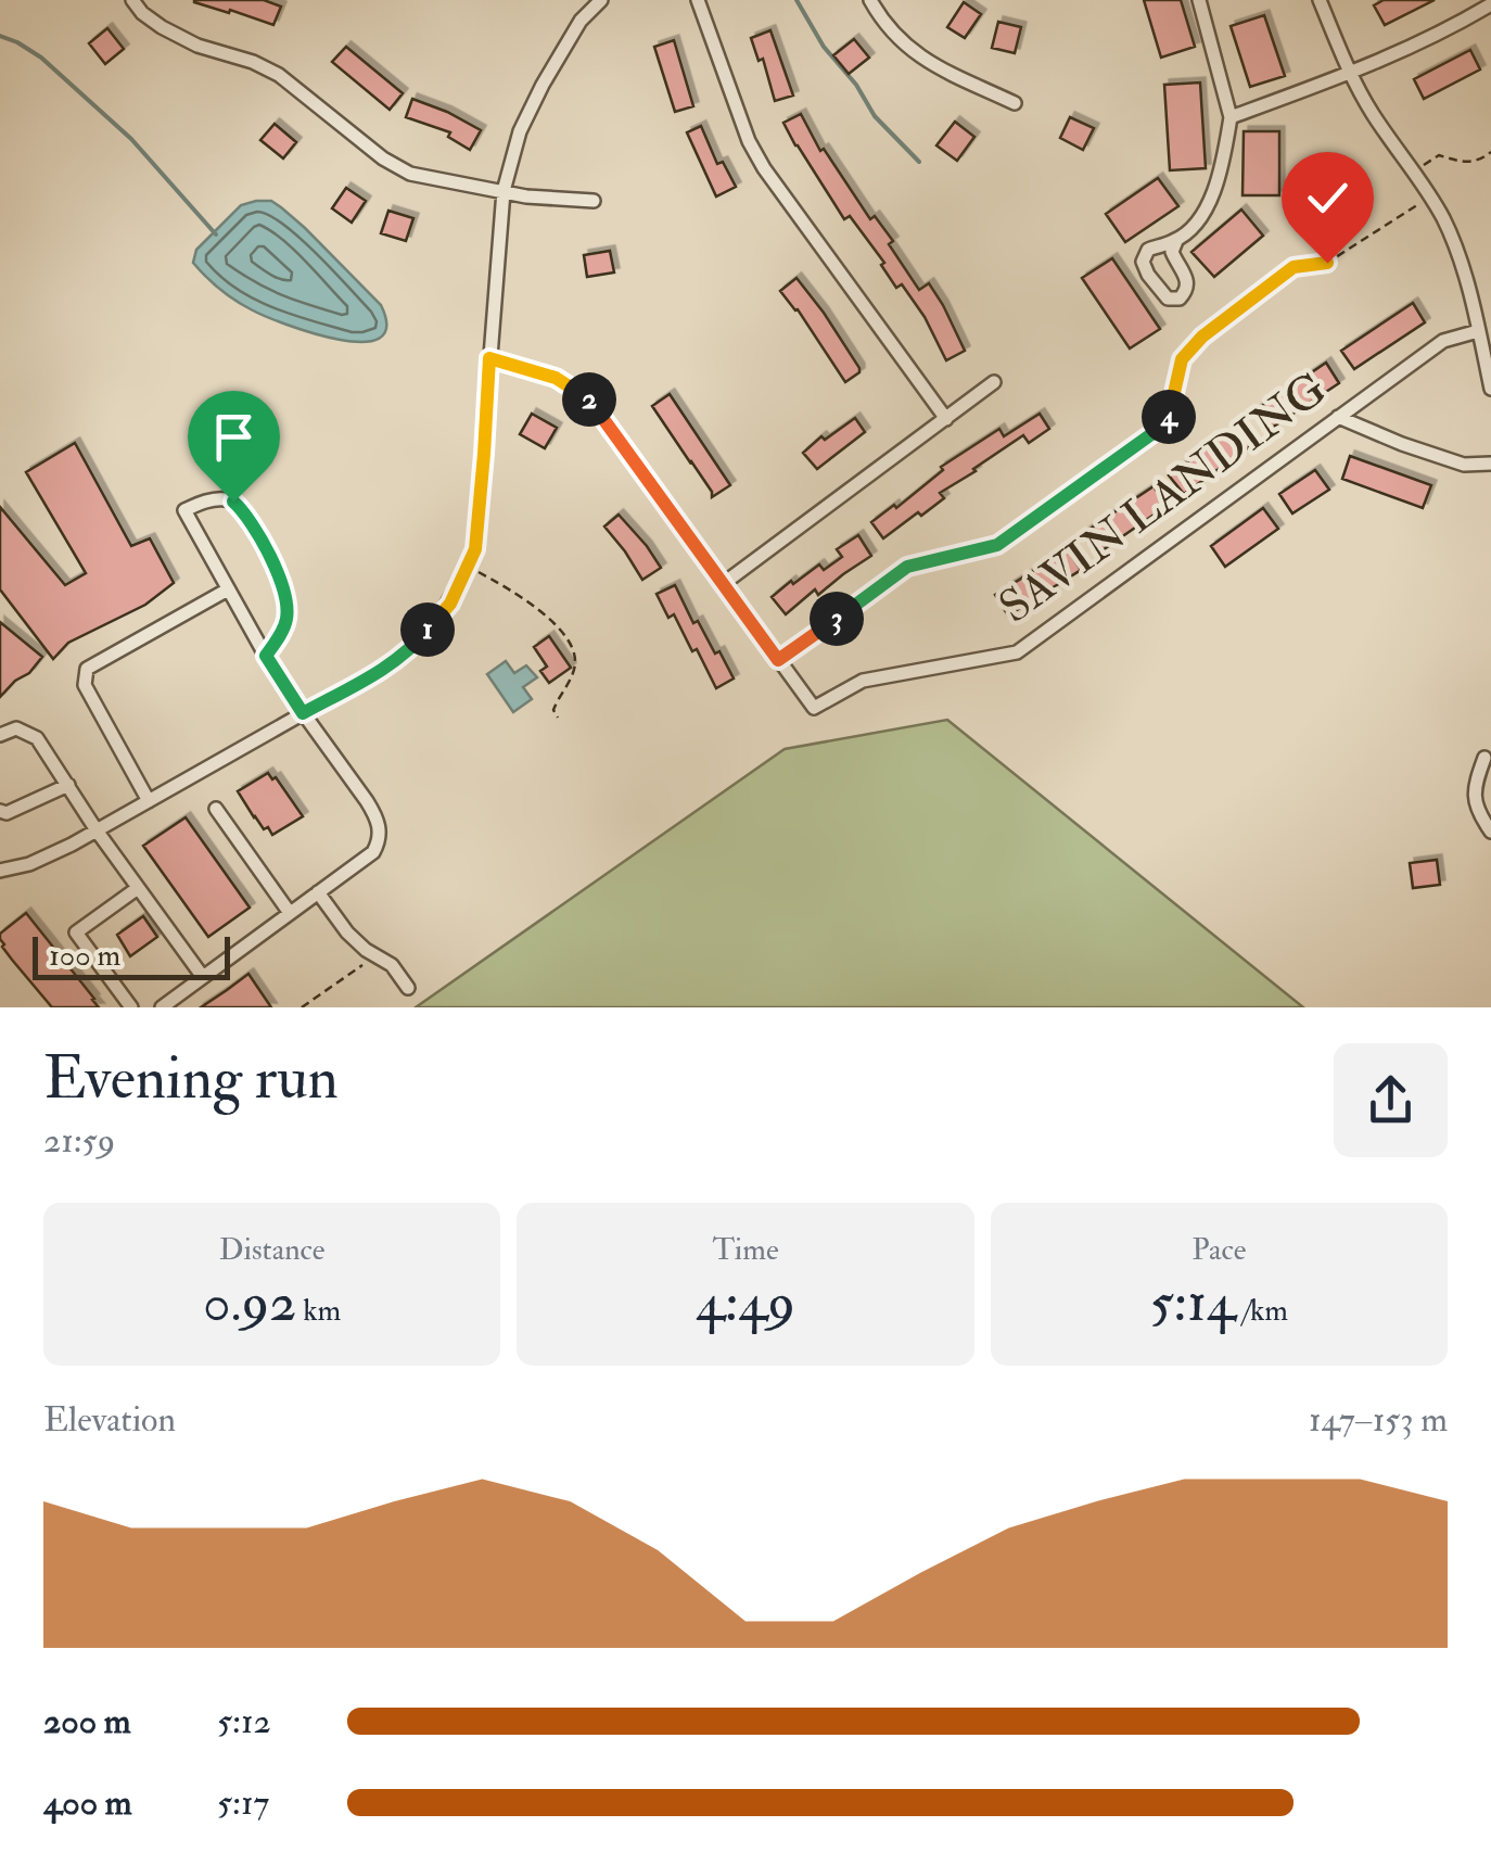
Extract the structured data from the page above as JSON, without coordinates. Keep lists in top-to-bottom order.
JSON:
{
  "streets": {
    "street": ["SAVIN LANDING"]
  },
  "scale_bar": "100 m",
  "page": {
    "pins": [
      "2",
      "4",
      "3",
      "1"
    ],
    "scale": "100 m",
    "heading": ["Evening run", "21:59"],
    "stats": [
      ["Distance", "0.92 km"],
      ["Time", "4:49"],
      ["Pace", "5:14 /km"]
    ],
    "chart": ["Elevation", "147–153 m"],
    "list": [
      {
        "name": "200 m",
        "note": "5:12"
      },
      {
        "name": "400 m",
        "note": "5:17"
      }
    ]
  }
}
